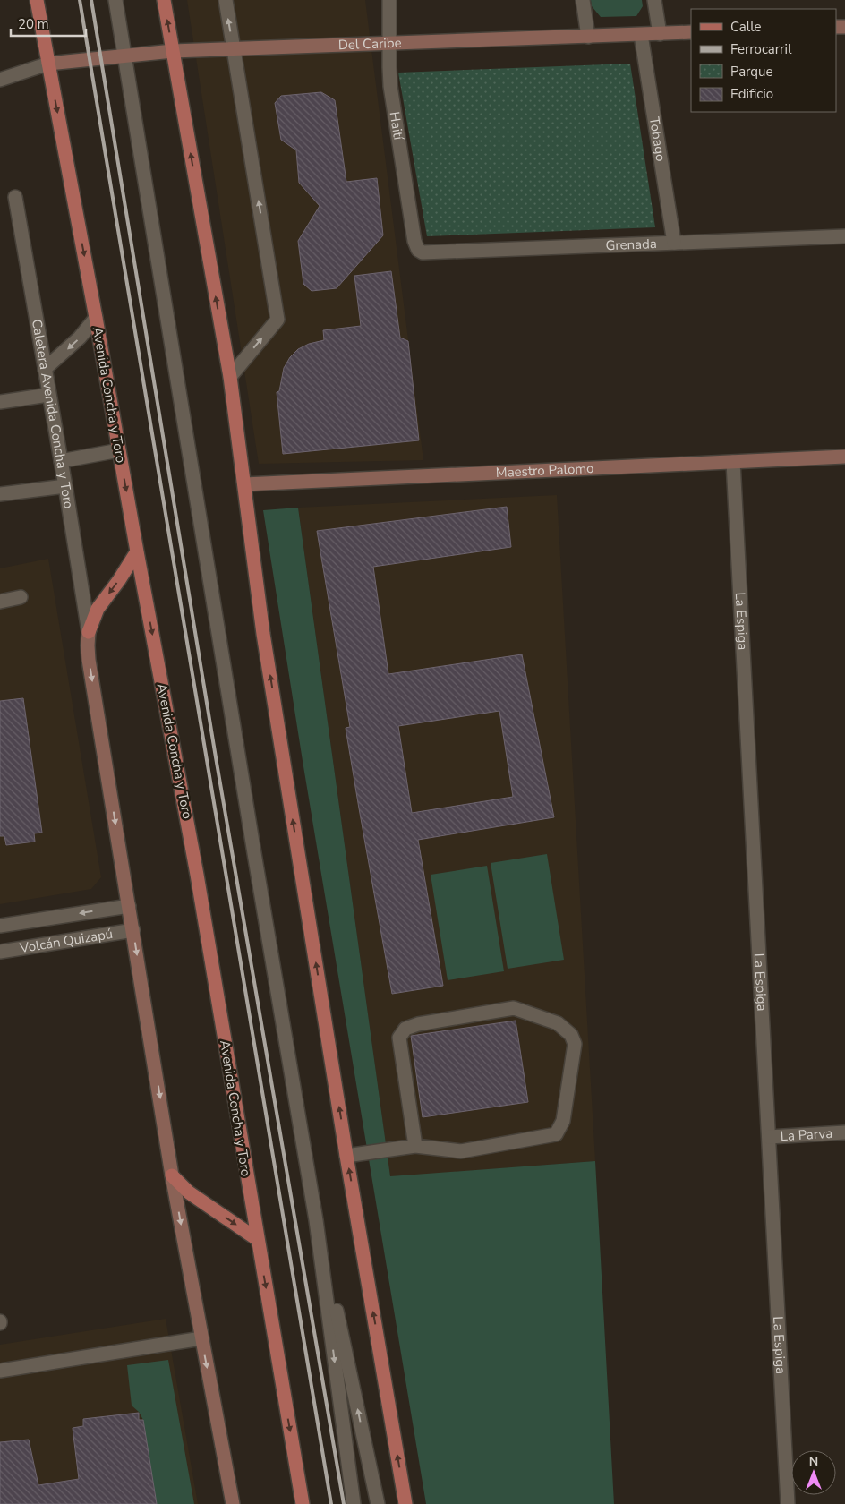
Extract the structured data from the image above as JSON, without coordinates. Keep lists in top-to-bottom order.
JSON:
{
  "streets": {
    "main road": ["Avenida Concha y Toro"],
    "street": [
      "Del Caribe",
      "Haití",
      "Tobago",
      "Grenada",
      "Caletera Avenida Concha y Toro",
      "Maestro Palomo",
      "La Espiga",
      "Volcán Quizapú",
      "La Parva"
    ]
  },
  "crossings": [
    ["Del Caribe", "Haití"],
    ["Del Caribe", "Tobago"],
    ["Del Caribe", "Avenida Concha y Toro"],
    ["Haití", "Grenada"],
    ["Tobago", "Grenada"],
    ["Maestro Palomo", "La Espiga"],
    ["La Espiga", "La Parva"]
  ],
  "legend": [
    "Calle",
    "Ferrocarril",
    "Parque",
    "Edificio"
  ],
  "scale_bar": "20 m",
  "north": "top"
}
